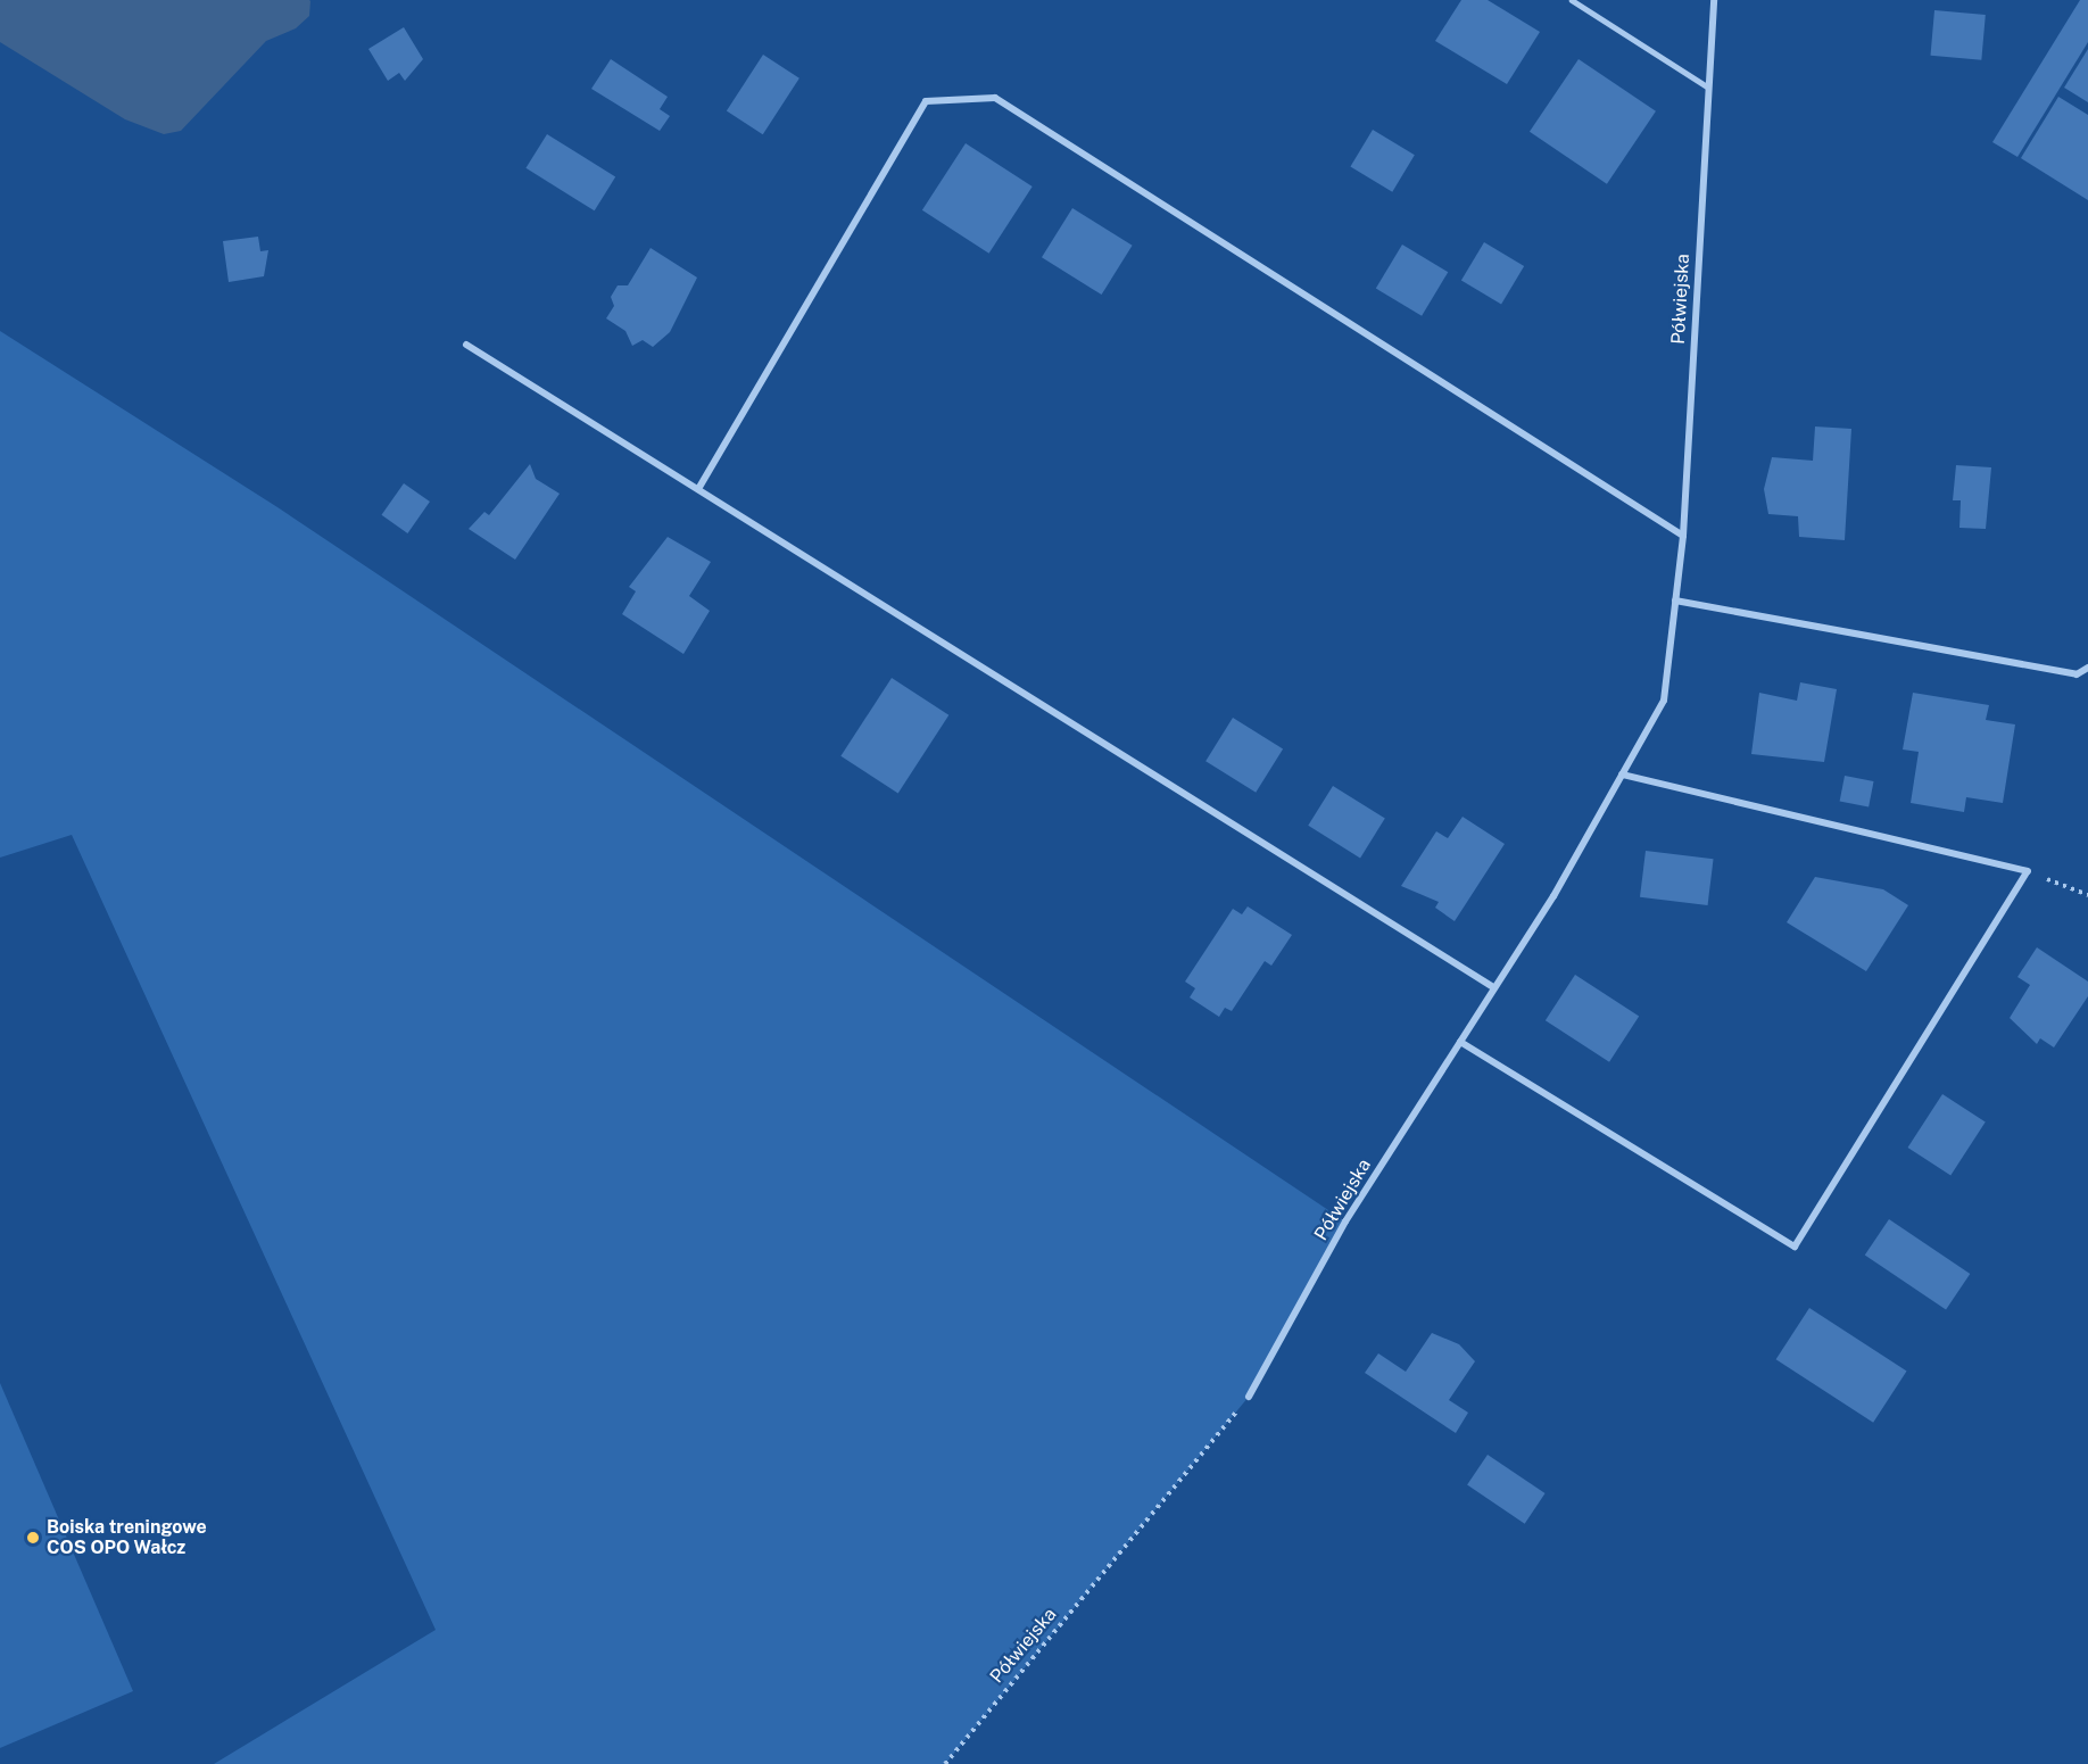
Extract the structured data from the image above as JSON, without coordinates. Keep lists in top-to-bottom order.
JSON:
{
  "streets": {
    "street": ["Półwiejska"]
  },
  "places": ["Boiska treningowe COS OPO Wałcz"]
}
